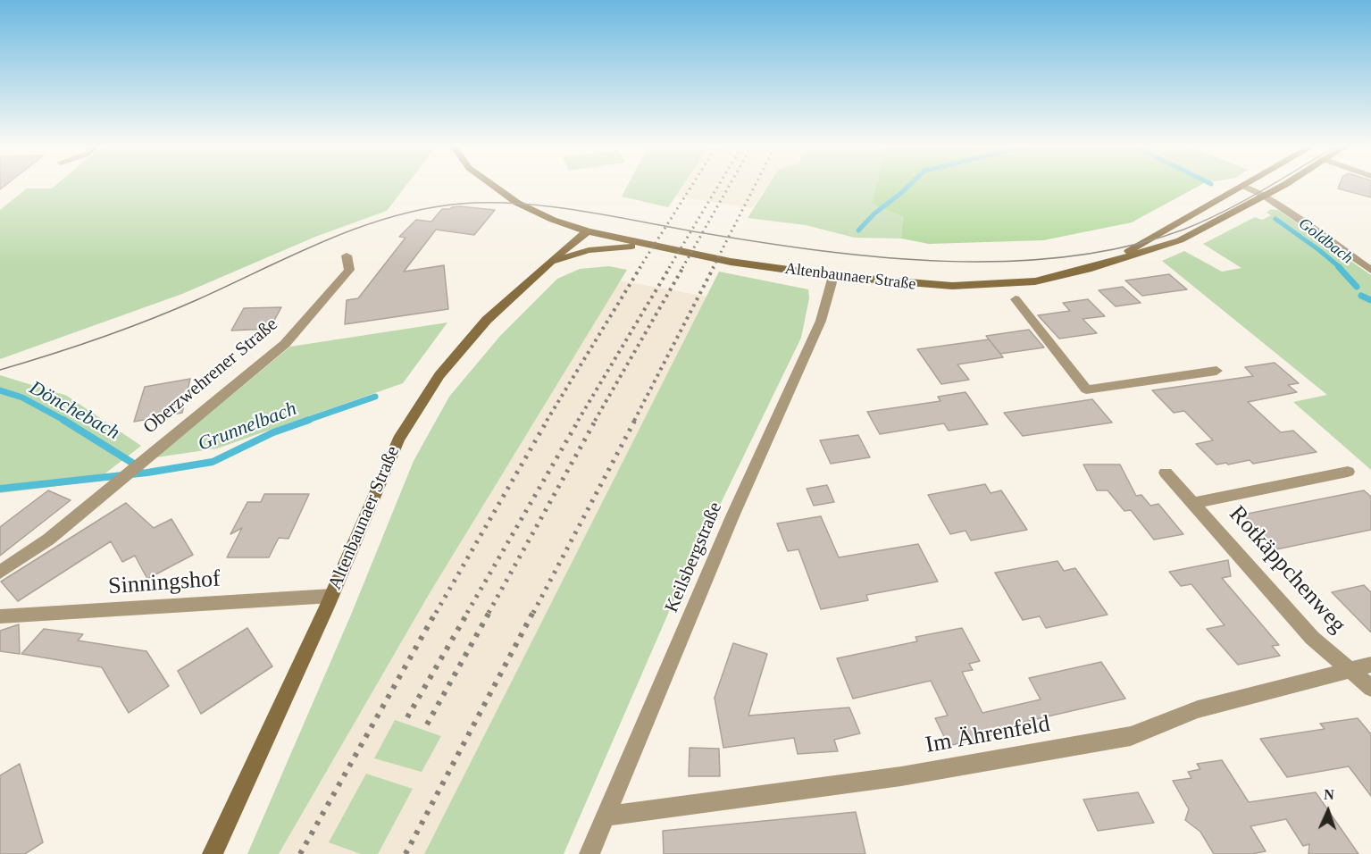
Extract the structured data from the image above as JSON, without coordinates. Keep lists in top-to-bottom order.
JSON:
{
  "streets": {
    "main road": ["Altenbaunaer Straße"],
    "street": [
      "Oberzwehrener Straße",
      "Keilsbergstraße",
      "Rotkäppchenweg",
      "Sinningshof",
      "Im Ährenfeld"
    ]
  },
  "crossings": [
    ["Altenbaunaer Straße", "Keilsbergstraße"],
    ["Altenbaunaer Straße", "Sinningshof"],
    ["Keilsbergstraße", "Im Ährenfeld"],
    ["Rotkäppchenweg", "Im Ährenfeld"]
  ],
  "water": ["Goldbach", "Dönchebach", "Grunnelbach"],
  "north": "top"
}
